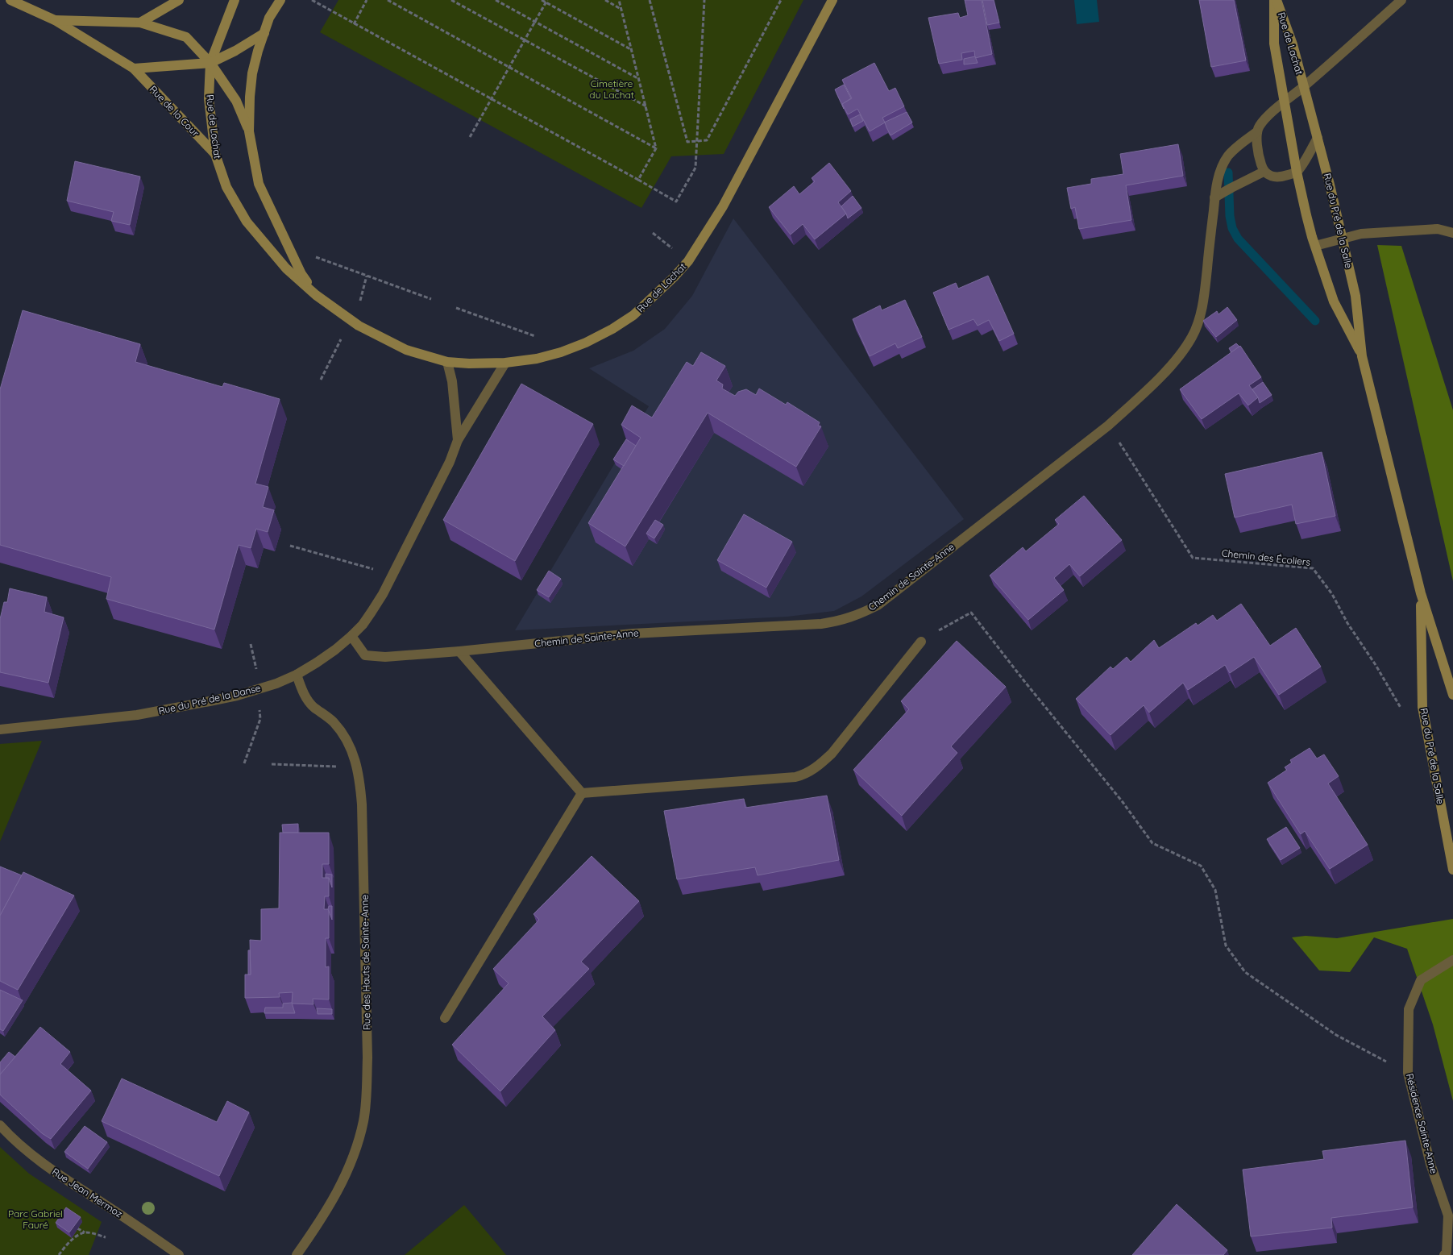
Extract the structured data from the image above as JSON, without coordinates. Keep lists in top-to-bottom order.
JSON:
{
  "streets": {
    "main road": ["Rue de Lachat", "Rue de la Cour", "Rue du Pré de la Salle"],
    "street": [
      "Chemin de Sainte-Anne",
      "Rue du Pré de la Danse",
      "Rue des Hauts de Sainte-Anne",
      "Résidence Sainte-Anne",
      "Rue Jean Mermoz"
    ],
    "path": ["Chemin des Écoliers"]
  },
  "crossings": [
    ["Rue de Lachat", "Rue de la Cour"],
    ["Rue de Lachat", "Rue du Pré de la Salle"],
    ["Rue de Lachat", "Chemin de Sainte-Anne"],
    ["Rue de Lachat", "Rue du Pré de la Danse"],
    ["Chemin des Écoliers", "Chemin de Sainte-Anne"],
    ["Chemin de Sainte-Anne", "Rue du Pré de la Danse"],
    ["Rue du Pré de la Danse", "Rue des Hauts de Sainte-Anne"]
  ],
  "parks": ["Cimetière du Lachat", "Parc Gabriel Fauré"]
}
